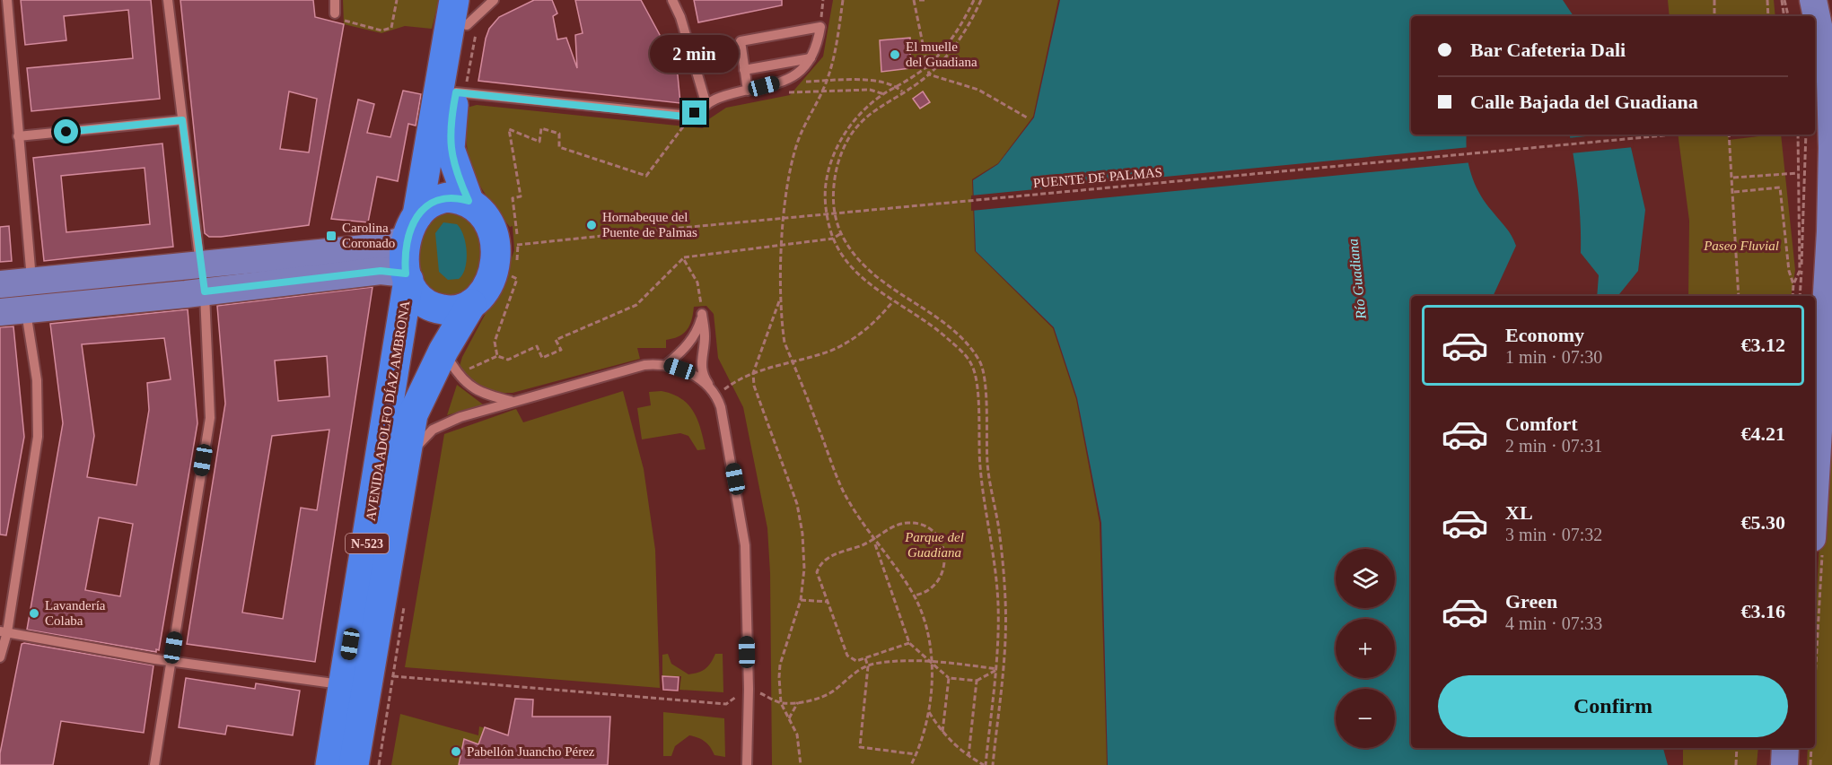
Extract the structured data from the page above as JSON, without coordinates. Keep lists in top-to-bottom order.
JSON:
{
  "streets": {
    "highway": ["AVENIDA ADOLFO DÍAZ AMBRONA", "N-523"],
    "path": ["PUENTE DE PALMAS"]
  },
  "crossings": [
    ["PUENTE DE PALMAS", "AVENIDA ADOLFO DÍAZ AMBRONA"],
    ["PUENTE DE PALMAS", "N-523"],
    ["AVENIDA ADOLFO DÍAZ AMBRONA", "N-523"]
  ],
  "water": ["Río Guadiana"],
  "parks": ["Paseo Fluvial", "Parque del Guadiana"],
  "places": {
    "other": [
      "El muelle del Guadiana",
      "Hornabeque del Puente de Palmas",
      "Lavandería Colaba",
      "Pabellón Juancho Pérez"
    ],
    "transit": ["Carolina Coronado"]
  },
  "page": {
    "banner": ["Bar Cafeteria Dali", "Calle Bajada del Guadiana"],
    "bubble": "2 min",
    "list": [
      {
        "name": "Economy",
        "note": "1 min · 07:30",
        "value": "€3.12"
      },
      {
        "name": "Comfort",
        "note": "2 min · 07:31",
        "value": "€4.21"
      },
      {
        "name": "XL",
        "note": "3 min · 07:32",
        "value": "€5.30"
      },
      {
        "name": "Green",
        "note": "4 min · 07:33",
        "value": "€3.16"
      }
    ],
    "map_buttons": ["+", "−"],
    "buttons": "Confirm"
  }
}
